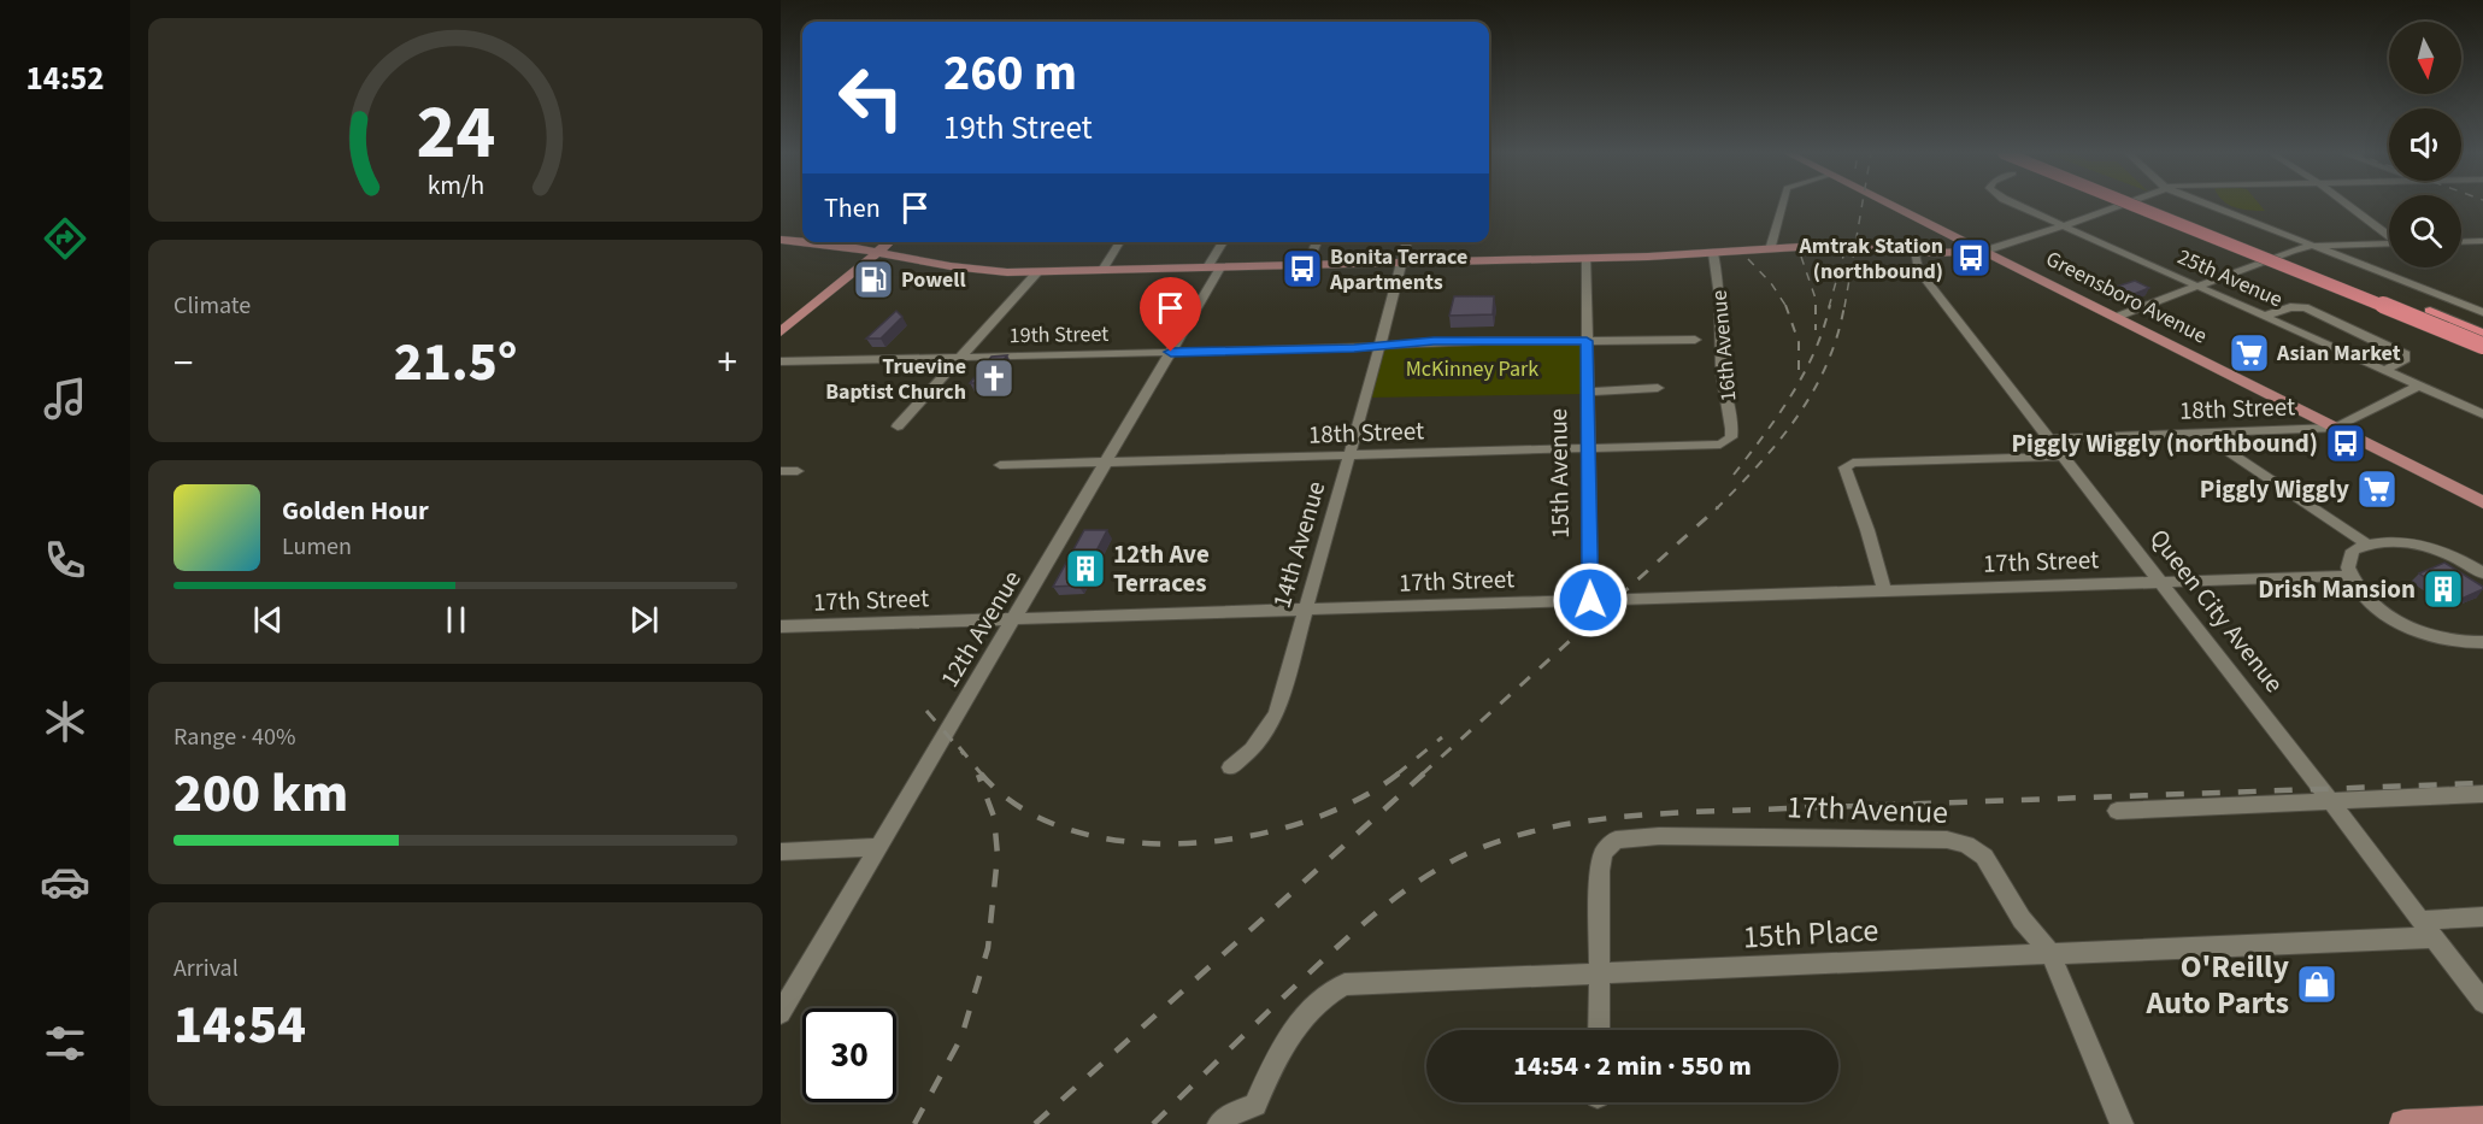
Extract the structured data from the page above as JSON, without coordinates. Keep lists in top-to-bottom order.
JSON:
{
  "streets": {
    "main road": ["Greensboro Avenue"],
    "street": [
      "25th Avenue",
      "19th Street",
      "16th Avenue",
      "18th Street",
      "15th Avenue",
      "14th Avenue",
      "17th Street",
      "Queen City Avenue",
      "12th Avenue",
      "17th Avenue",
      "15th Place"
    ]
  },
  "crossings": [
    ["25th Avenue", "18th Street"],
    ["Greensboro Avenue", "18th Street"],
    ["19th Street", "15th Avenue"],
    ["19th Street", "14th Avenue"],
    ["19th Street", "12th Avenue"],
    ["16th Avenue", "18th Street"],
    ["18th Street", "15th Avenue"],
    ["18th Street", "14th Avenue"],
    ["18th Street", "Queen City Avenue"],
    ["18th Street", "12th Avenue"],
    ["15th Avenue", "17th Street"],
    ["14th Avenue", "17th Street"],
    ["17th Street", "Queen City Avenue"],
    ["17th Street", "12th Avenue"],
    ["Queen City Avenue", "15th Place"],
    ["17th Avenue", "15th Place"]
  ],
  "parks": ["McKinney Park"],
  "places": {
    "bus stop": ["Amtrak Station (northbound)", "Bonita Terrace Apartments", "Piggly Wiggly (northbound)"],
    "fuel station": ["Powell"],
    "supermarket": ["Asian Market", "Piggly Wiggly"],
    "church": ["Truevine Baptist Church"],
    "building": ["12th Ave Terraces", "Drish Mansion"],
    "shop": ["O'Reilly Auto Parts"]
  },
  "north": "bottom",
  "page": {
    "tabs": "14:52",
    "turn": ["260 m", "19th Street"],
    "then": "Then",
    "tile": [
      "Climate",
      ["Range · 40%", "200 km"],
      ["Arrival", "14:54"]
    ],
    "heat": ["−", "21.5°", "+"],
    "song": ["Golden Hour", "Lumen"],
    "limit": "30",
    "trip": "14:54 · 2 min · 550 m",
    "gauge": ["24", "km/h"]
  }
}
